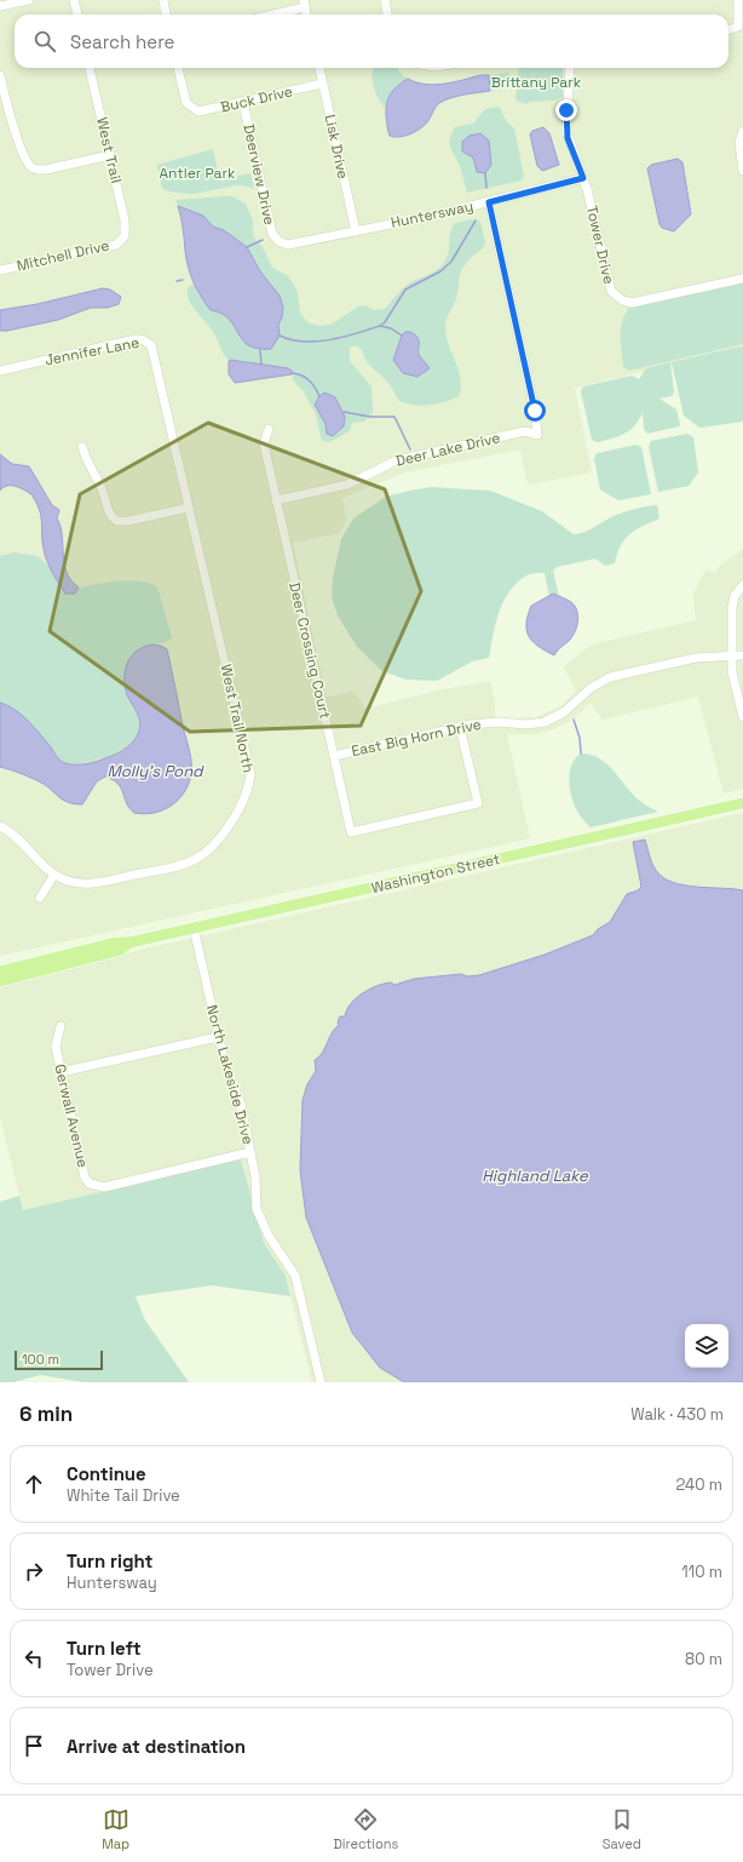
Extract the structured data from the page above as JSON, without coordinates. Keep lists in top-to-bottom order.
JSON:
{
  "streets": {
    "main road": ["Washington Street"],
    "street": [
      "Buck Drive",
      "Lisk Drive",
      "West Trail",
      "Deerview Drive",
      "Huntersway",
      "Tower Drive",
      "Mitchell Drive",
      "Jennifer Lane",
      "Deer Lake Drive",
      "Deer Crossing Court",
      "West Trail North",
      "East Big Horn Drive",
      "North Lakeside Drive",
      "Gerwall Avenue"
    ]
  },
  "crossings": [
    ["Buck Drive", "Lisk Drive"],
    ["Buck Drive", "Deerview Drive"],
    ["Lisk Drive", "Huntersway"],
    ["West Trail", "Mitchell Drive"],
    ["Deerview Drive", "Huntersway"],
    ["Huntersway", "Tower Drive"],
    ["Huntersway", "Deer Lake Drive"],
    ["Jennifer Lane", "West Trail North"],
    ["Deer Lake Drive", "Deer Crossing Court"],
    ["Deer Crossing Court", "East Big Horn Drive"],
    ["Washington Street", "North Lakeside Drive"],
    ["North Lakeside Drive", "Gerwall Avenue"]
  ],
  "water": ["Molly's Pond", "Highland Lake"],
  "parks": ["Brittany Park", "Antler Park"],
  "scale_bar": "100 m",
  "page": {
    "search": "Search here",
    "scale": "100 m",
    "heading": ["6 min", "Walk · 430 m"],
    "list": [
      ["Continue", "White Tail Drive", "240 m"],
      ["Turn right", "Huntersway", "110 m"],
      ["Turn left", "Tower Drive", "80 m"],
      "Arrive at destination"
    ],
    "nav": ["Map", "Directions", "Saved"]
  }
}
